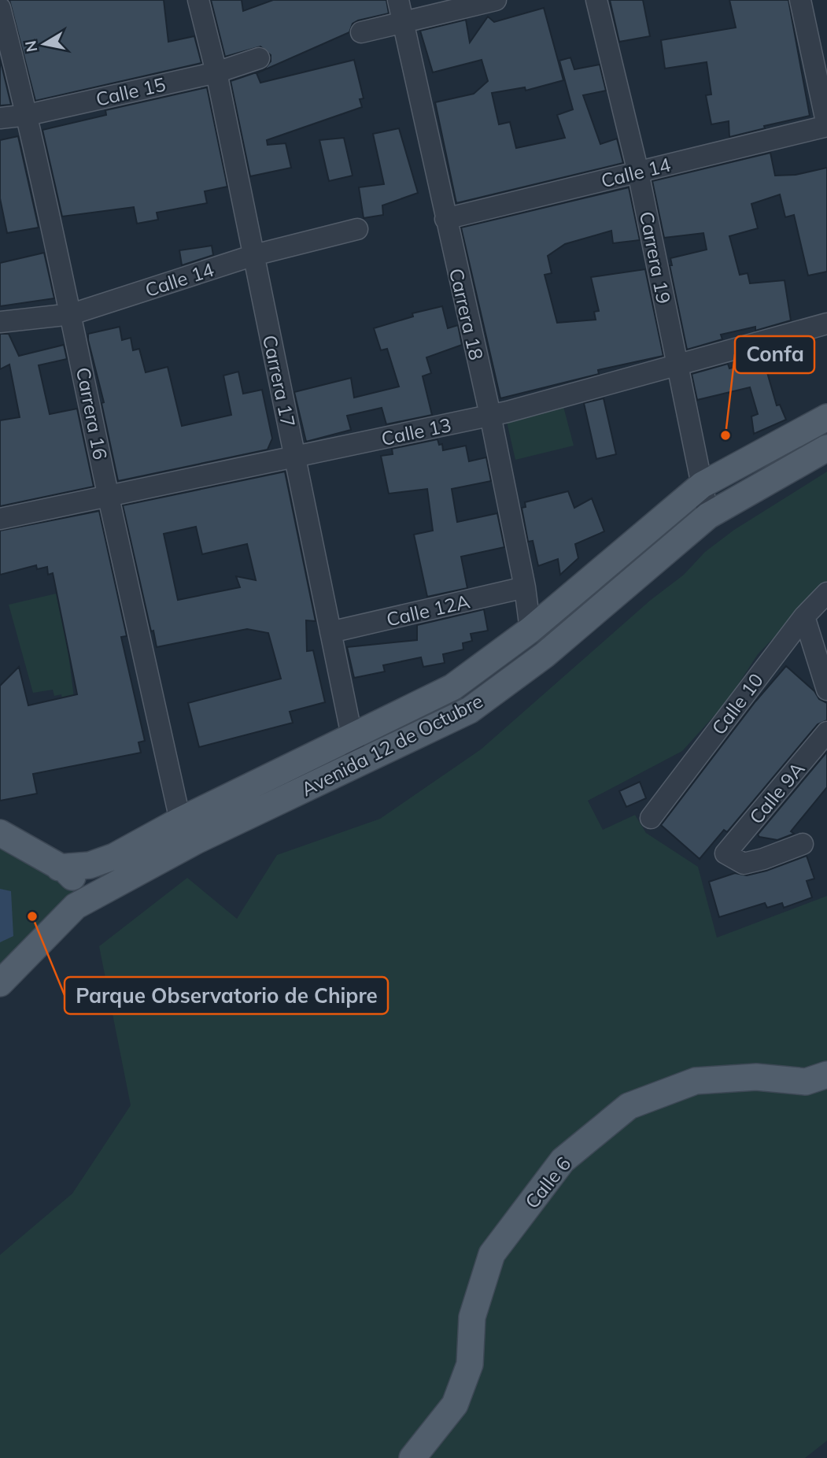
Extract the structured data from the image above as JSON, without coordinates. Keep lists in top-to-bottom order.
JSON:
{
  "streets": {
    "main road": ["Avenida 12 de Octubre", "Calle 6"],
    "street": [
      "Calle 15",
      "Calle 14",
      "Carrera 19",
      "Carrera 18",
      "Carrera 17",
      "Carrera 16",
      "Calle 13",
      "Calle 12A",
      "Calle 10",
      "Calle 9A"
    ]
  },
  "crossings": [
    ["Calle 15", "Carrera 17"],
    ["Calle 15", "Carrera 16"],
    ["Calle 14", "Carrera 19"],
    ["Calle 14", "Carrera 18"],
    ["Calle 14", "Carrera 17"],
    ["Calle 14", "Carrera 16"],
    ["Carrera 19", "Calle 13"],
    ["Carrera 19", "Avenida 12 de Octubre"],
    ["Carrera 18", "Calle 13"],
    ["Carrera 18", "Calle 12A"],
    ["Carrera 18", "Avenida 12 de Octubre"],
    ["Carrera 17", "Calle 13"],
    ["Carrera 17", "Calle 12A"],
    ["Carrera 17", "Avenida 12 de Octubre"],
    ["Carrera 16", "Calle 13"],
    ["Carrera 16", "Avenida 12 de Octubre"]
  ],
  "places": ["Confa", "Parque Observatorio de Chipre"],
  "north": "left"
}
